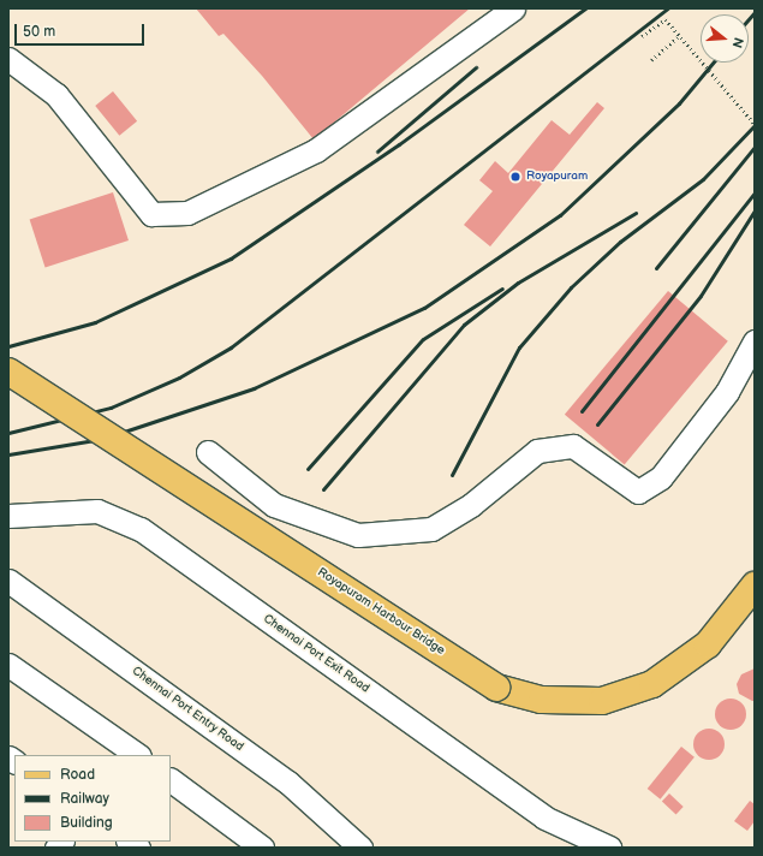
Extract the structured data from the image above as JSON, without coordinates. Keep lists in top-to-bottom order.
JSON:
{
  "streets": {
    "main road": ["Royapuram Harbour Bridge"],
    "lane": ["Chennai Port Exit Road", "Chennai Port Entry Road"]
  },
  "places": ["Royapuram"],
  "legend": ["Road", "Railway", "Building"],
  "scale_bar": "50 m",
  "north": "right"
}
